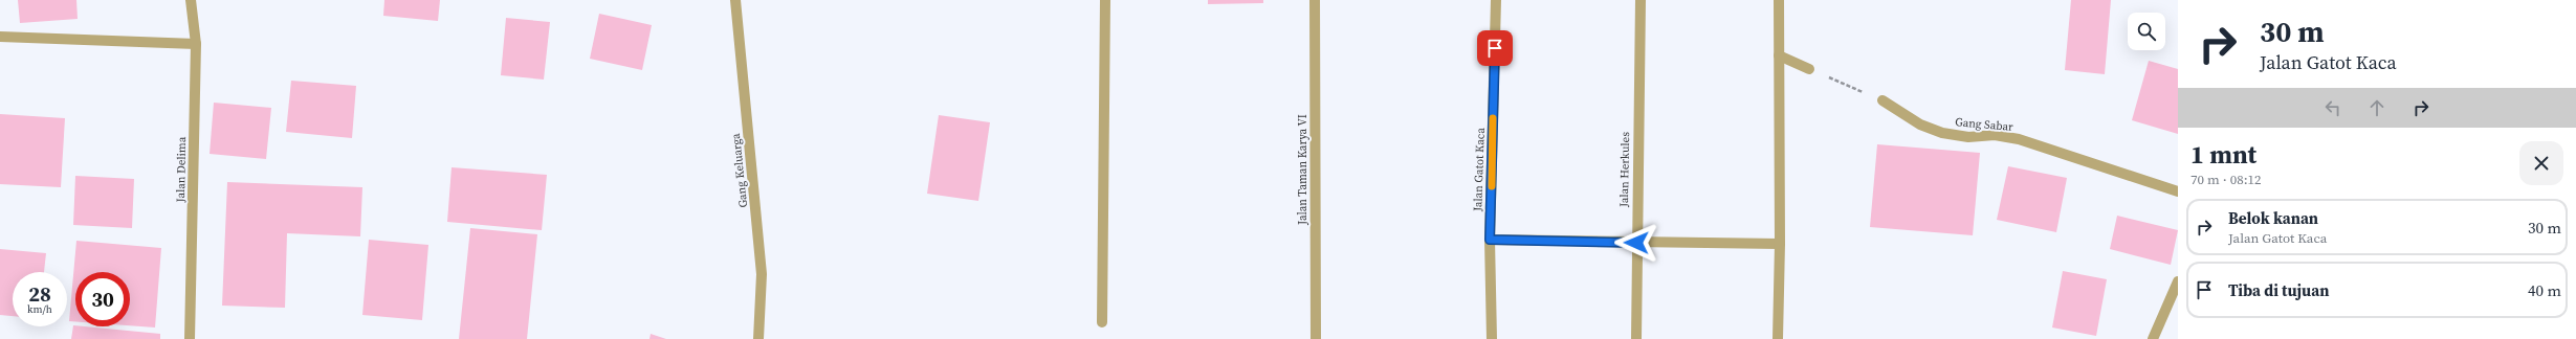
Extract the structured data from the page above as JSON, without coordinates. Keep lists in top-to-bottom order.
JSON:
{
  "streets": {
    "street": [
      "Gang Sabar",
      "Jalan Delima",
      "Jalan Taman Karya VI",
      "Jalan Gatot Kaca",
      "Jalan Herkules",
      "Gang Keluarga"
    ]
  },
  "page": {
    "turn": ["30 m", "Jalan Gatot Kaca"],
    "heading": ["1 mnt", "70 m · 08:12"],
    "list": [
      {
        "name": "Belok kanan",
        "note": "Jalan Gatot Kaca",
        "value": "30 m"
      },
      {
        "name": "Tiba di tujuan",
        "value": "40 m"
      }
    ],
    "speed": "28 km/h",
    "limit": "30"
  }
}
